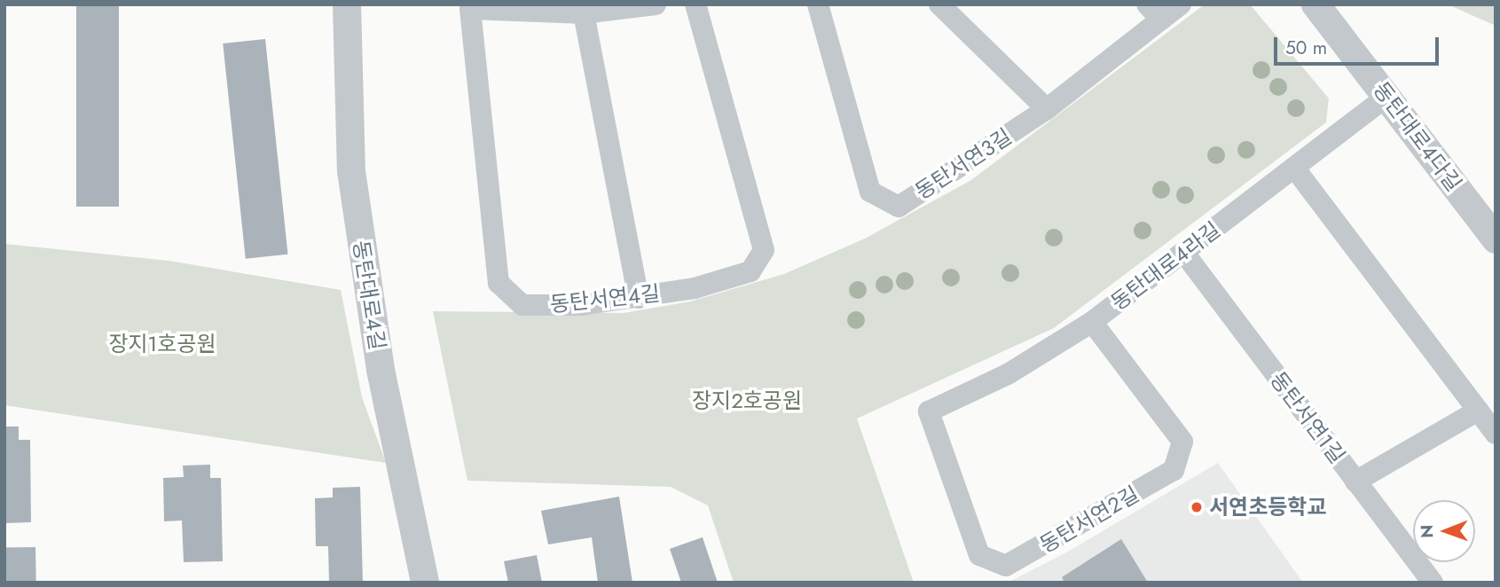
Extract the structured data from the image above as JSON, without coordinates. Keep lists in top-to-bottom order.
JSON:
{
  "streets": {
    "street": [
      "동탄대로4다길",
      "동탄서연3길",
      "동탄대로4라길",
      "동탄대로4길",
      "동탄서연4길",
      "동탄서연1길",
      "동탄서연2길"
    ]
  },
  "crossings": [
    ["동탄대로4다길", "동탄대로4라길"],
    ["동탄대로4라길", "동탄서연1길"],
    ["동탄대로4라길", "동탄서연2길"]
  ],
  "parks": ["장지1호공원", "장지2호공원"],
  "places": ["서연초등학교"],
  "scale_bar": "50 m",
  "north": "left"
}
